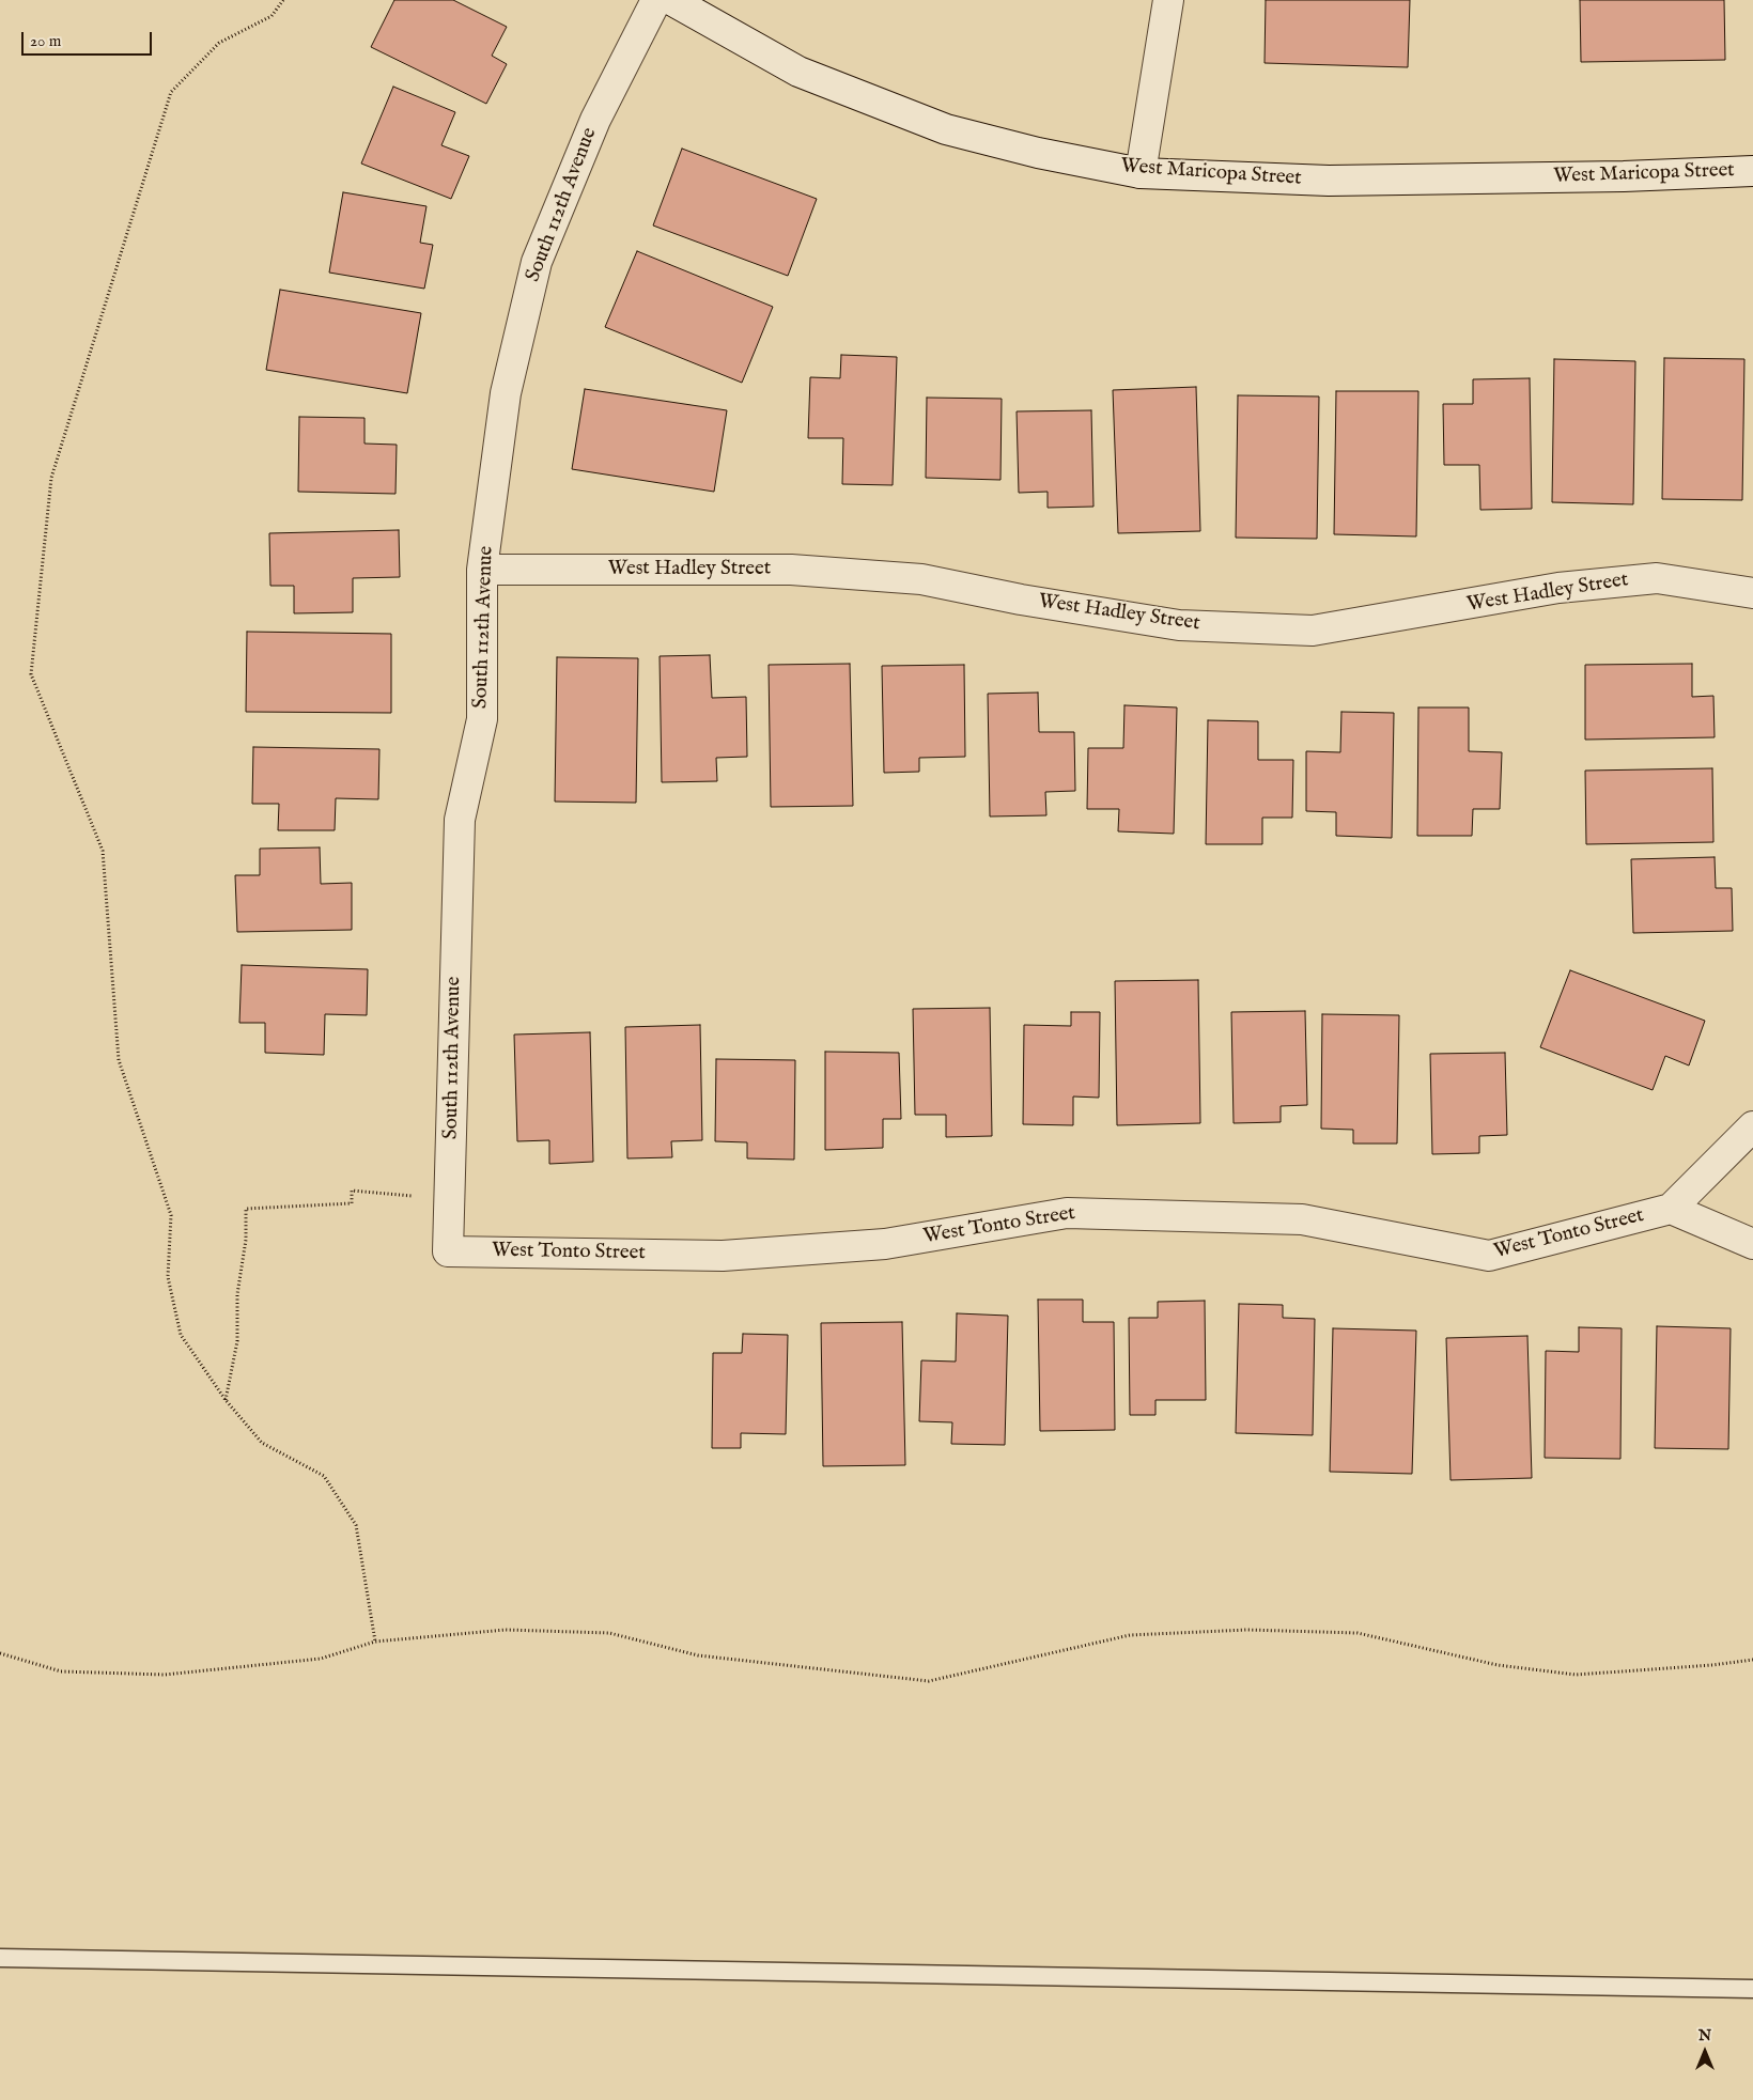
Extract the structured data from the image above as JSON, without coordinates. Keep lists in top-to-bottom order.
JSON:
{
  "streets": {
    "street": [
      "West Maricopa Street",
      "South 112th Avenue",
      "West Hadley Street",
      "West Tonto Street"
    ]
  },
  "crossings": [
    ["South 112th Avenue", "West Hadley Street"],
    ["South 112th Avenue", "West Tonto Street"]
  ],
  "scale_bar": "20 m",
  "north": "top"
}
